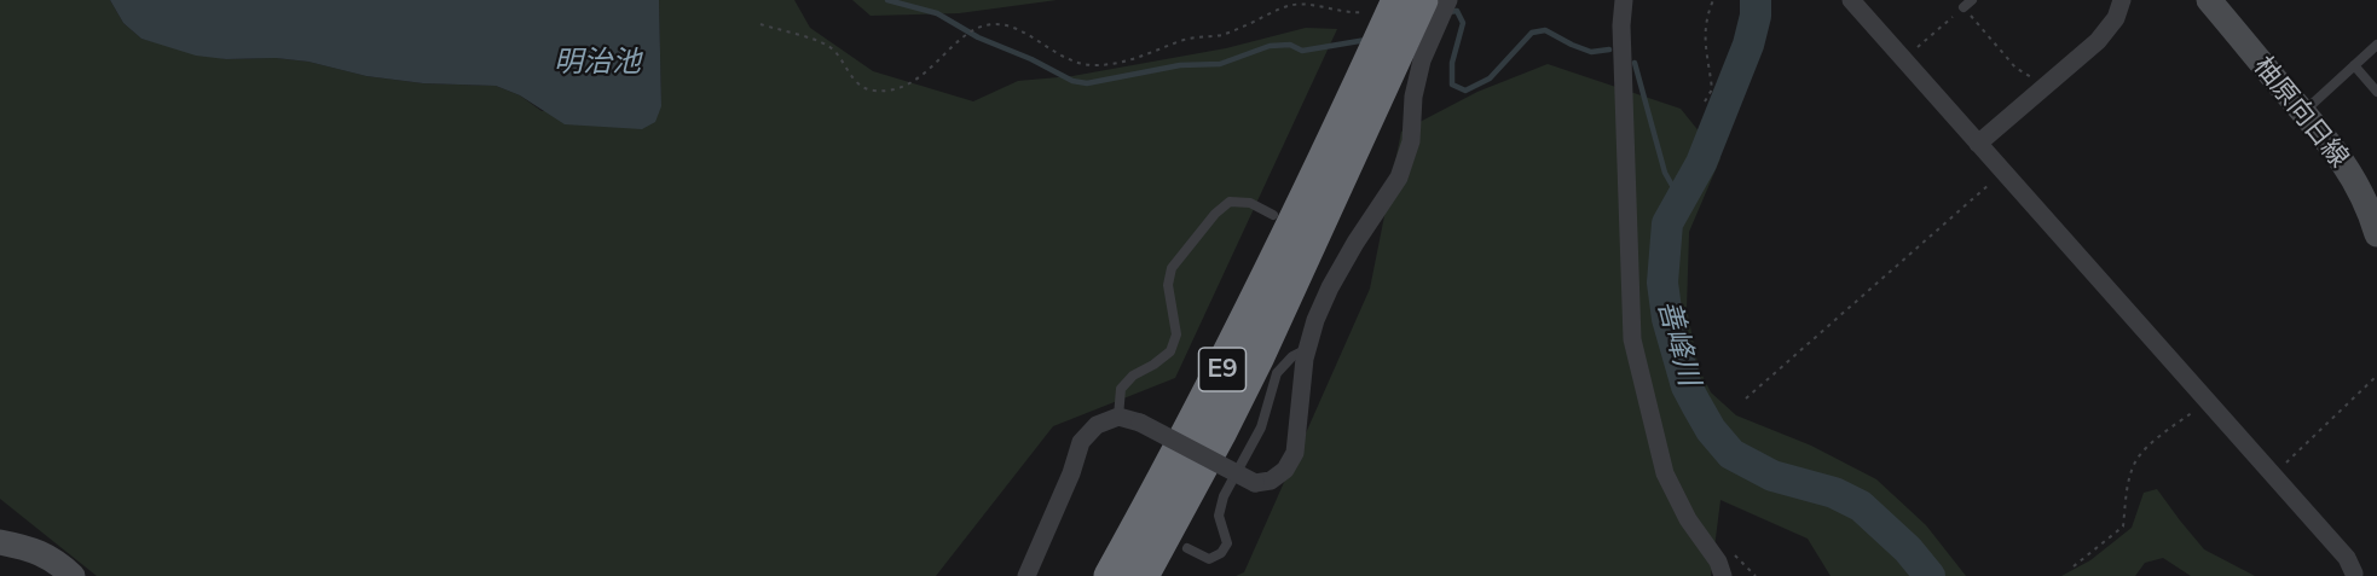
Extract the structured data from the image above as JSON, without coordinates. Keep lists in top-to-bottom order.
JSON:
{
  "streets": {
    "highway": ["E9"],
    "main road": ["柚原向日線"]
  },
  "water": ["明治池", "善峰川"]
}
